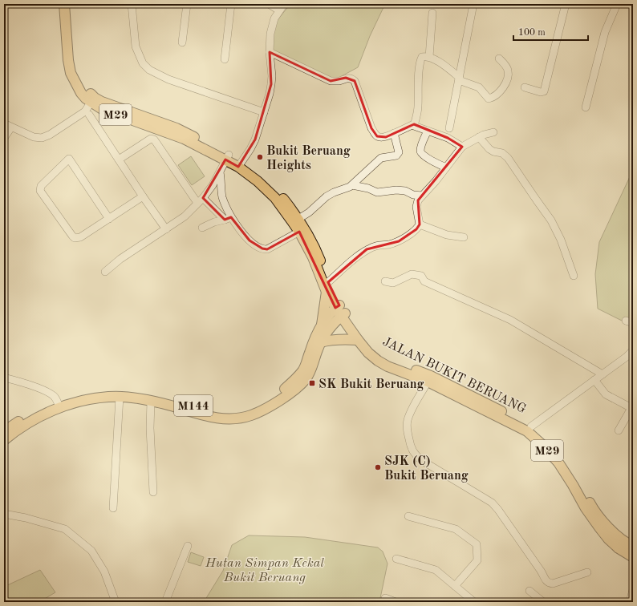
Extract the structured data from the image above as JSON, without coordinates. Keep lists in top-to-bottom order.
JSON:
{
  "streets": {
    "main road": ["M29", "JALAN BUKIT BERUANG", "M144"]
  },
  "crossings": [
    ["JALAN BUKIT BERUANG", "M144"]
  ],
  "parks": ["Hutan Simpan Kekal Bukit Beruang"],
  "places": {
    "other": ["Bukit Beruang Heights", "SJK (C) Bukit Beruang"],
    "transit": ["SK Bukit Beruang"]
  },
  "scale_bar": "100 m"
}
